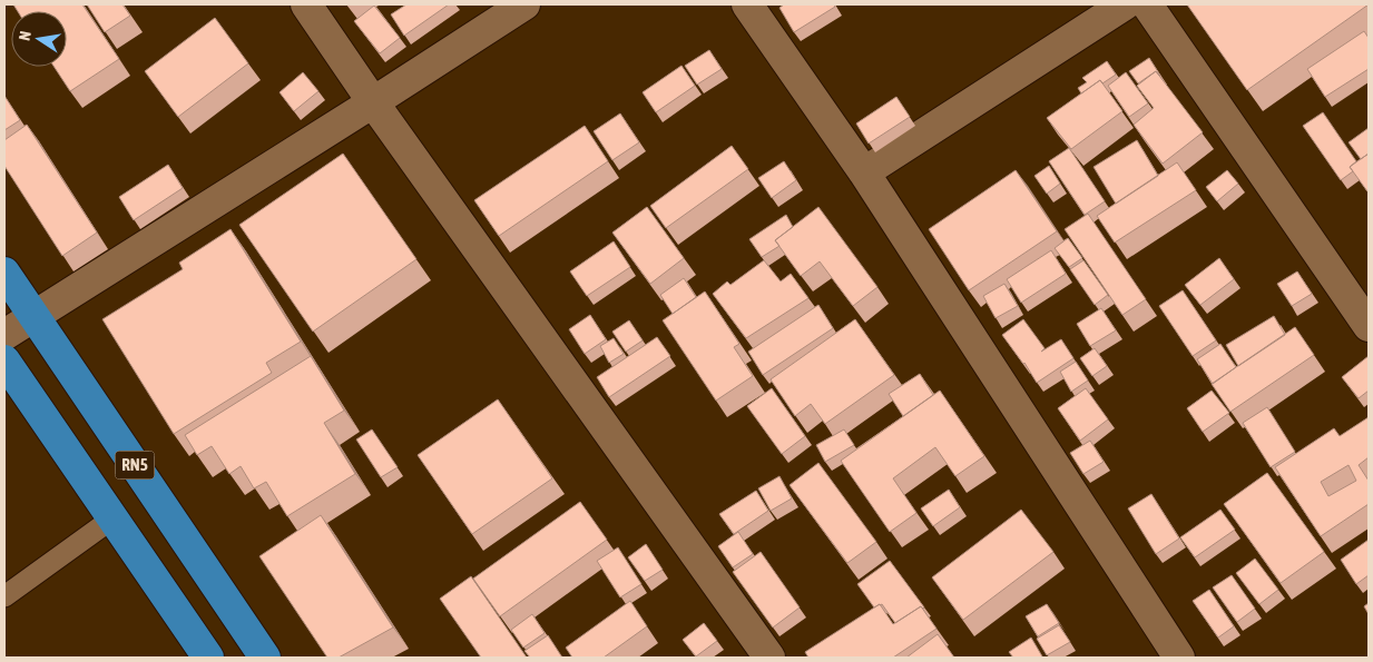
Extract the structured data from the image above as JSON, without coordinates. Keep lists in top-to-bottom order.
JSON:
{
  "streets": {
    "highway": ["RN5"]
  },
  "north": "left"
}
